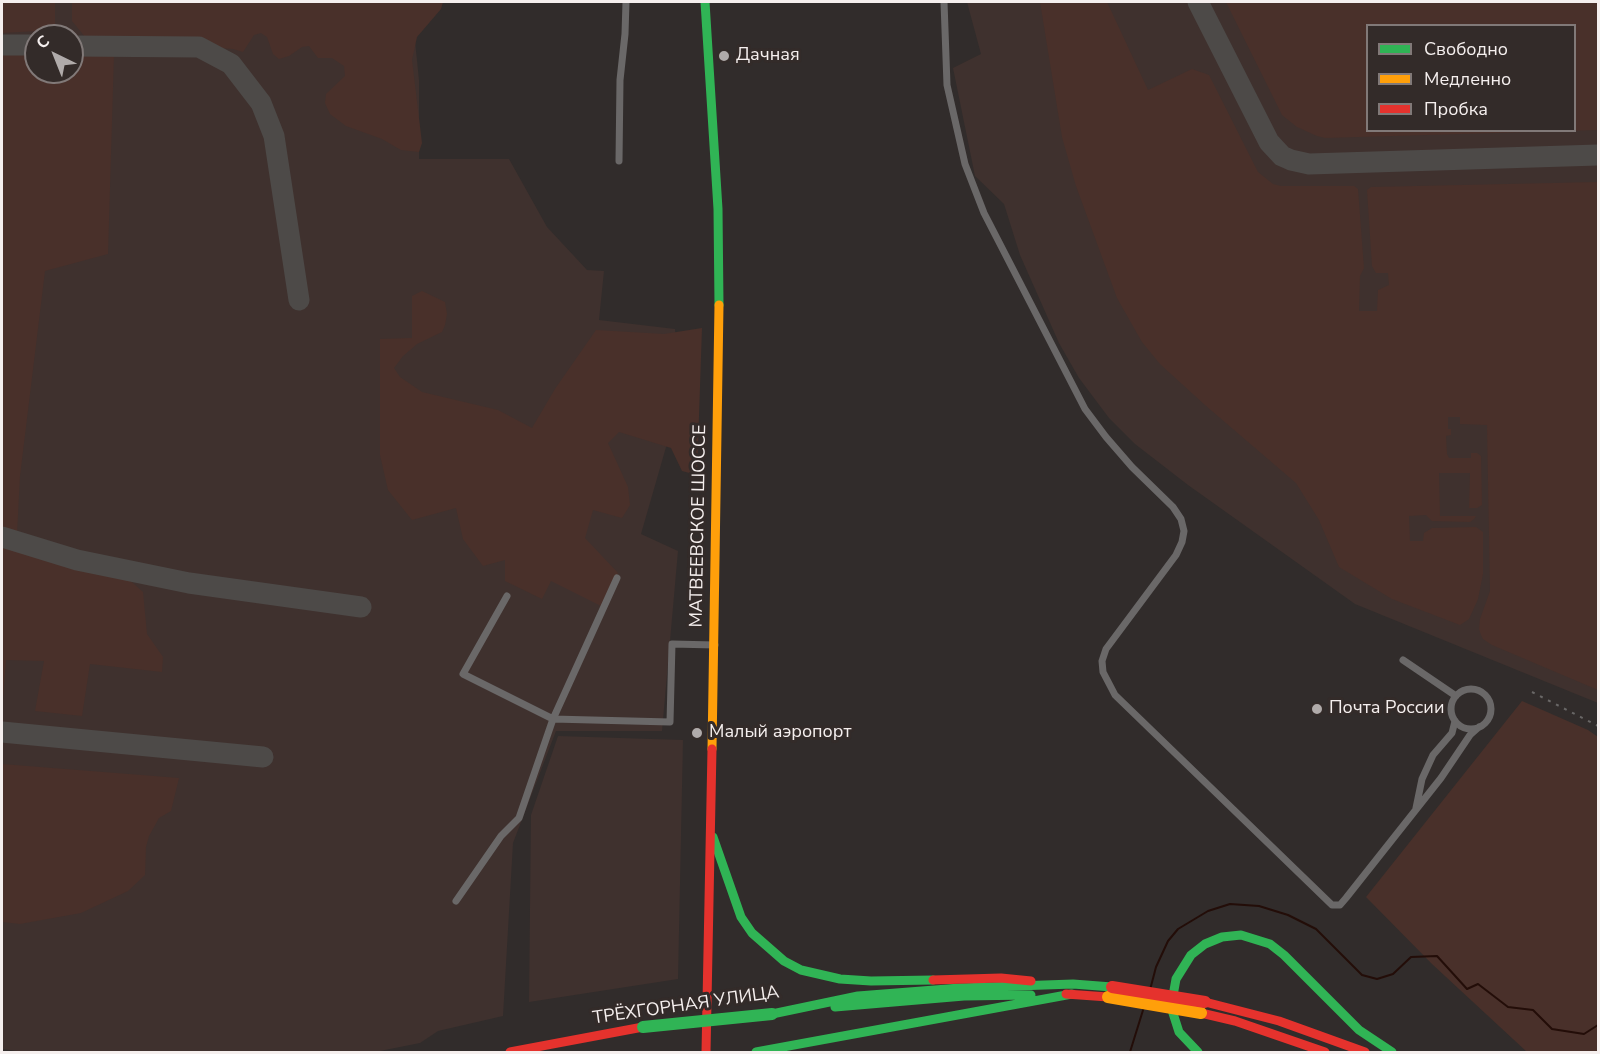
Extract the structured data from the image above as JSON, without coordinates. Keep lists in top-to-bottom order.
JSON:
{
  "streets": {
    "main road": ["МАТВЕЕВСКОЕ ШОССЕ", "ТРЁХГОРНАЯ УЛИЦА"]
  },
  "places": ["Дачная", "Почта России", "Малый аэропорт"],
  "legend": ["Свободно", "Медленно", "Пробка"],
  "north": "top left"
}
